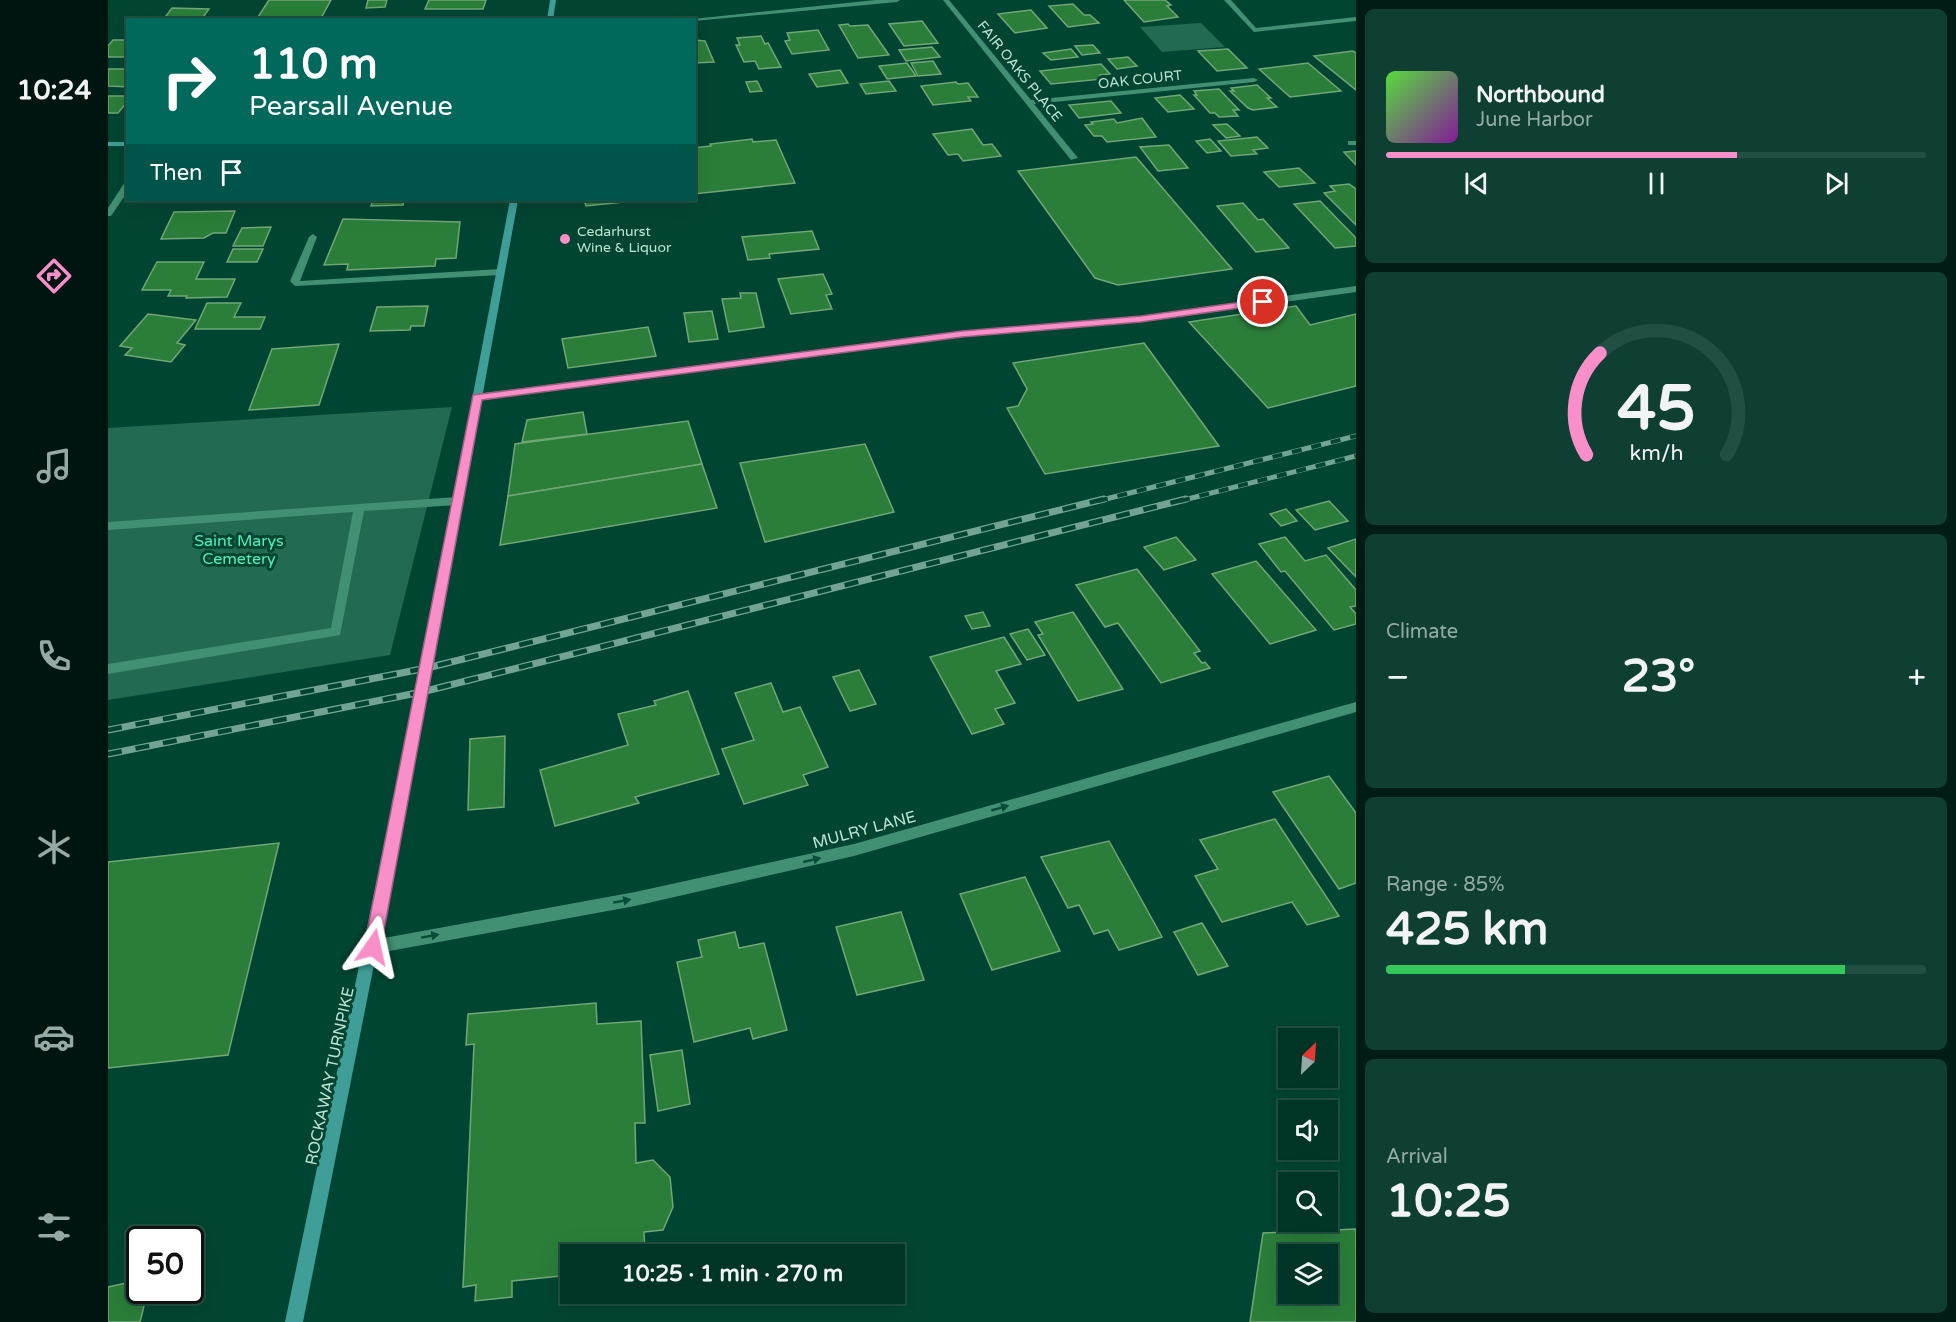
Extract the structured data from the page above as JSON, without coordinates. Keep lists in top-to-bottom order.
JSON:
{
  "streets": {
    "main road": ["ROCKAWAY TURNPIKE"],
    "street": ["FAIR OAKS PLACE", "OAK COURT", "MULRY LANE"]
  },
  "crossings": [
    ["FAIR OAKS PLACE", "OAK COURT"],
    ["MULRY LANE", "ROCKAWAY TURNPIKE"]
  ],
  "one_way": ["MULRY LANE"],
  "parks": ["Saint Marys Cemetery"],
  "places": ["Cedarhurst Wine & Liquor"],
  "north": "top right",
  "page": {
    "tabs": "10:24",
    "turn": ["110 m", "Pearsall Avenue"],
    "song": ["Northbound", "June Harbor"],
    "then": "Then",
    "tile": [
      "Climate",
      ["Range · 85%", "425 km"],
      ["Arrival", "10:25"]
    ],
    "heat": ["−", "23°", "+"],
    "limit": "50",
    "trip": "10:25 · 1 min · 270 m",
    "gauge": ["45", "km/h"]
  }
}
